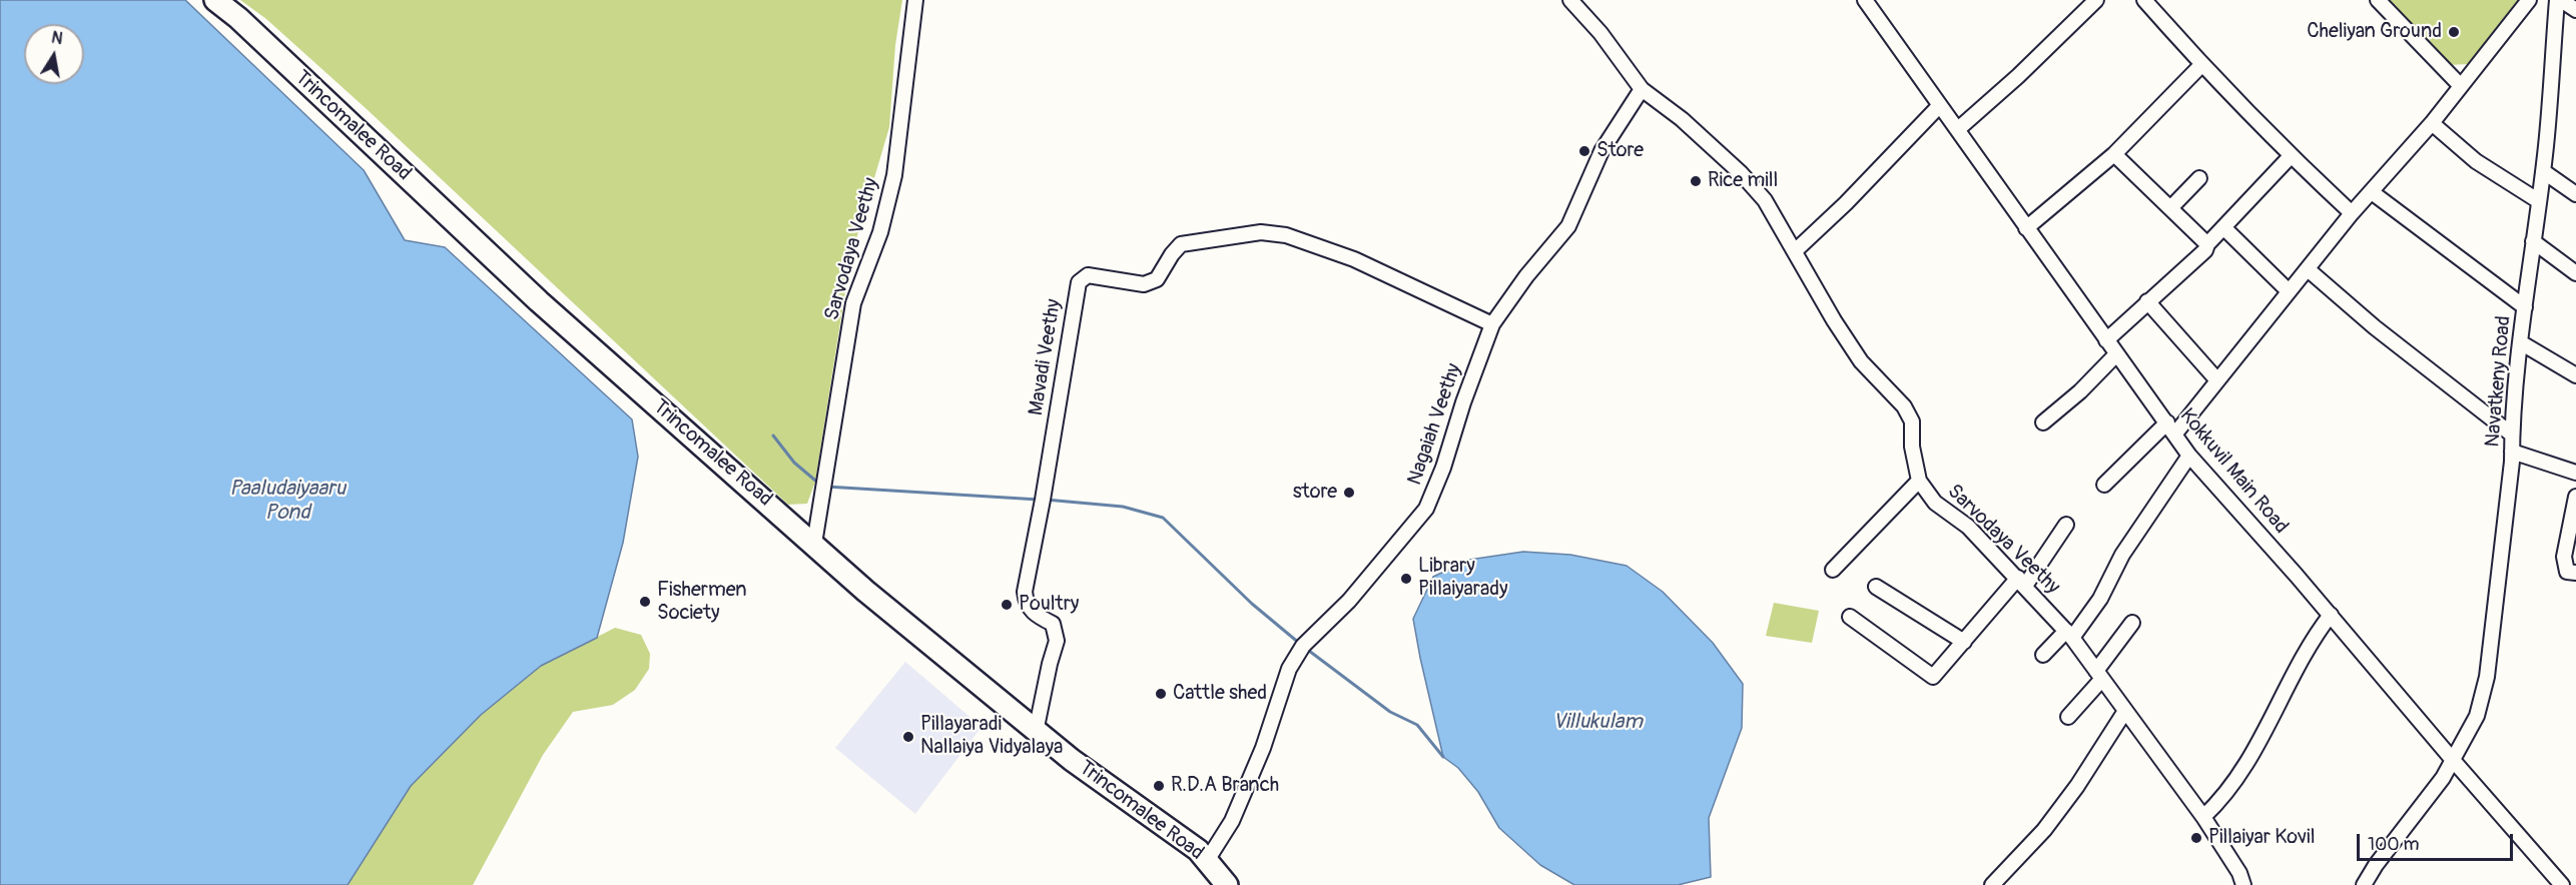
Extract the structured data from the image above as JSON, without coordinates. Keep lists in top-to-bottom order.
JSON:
{
  "streets": {
    "highway": ["Trincomalee Road"],
    "street": [
      "Sarvodaya Veethy",
      "Mavadi Veethy",
      "Navatkeny Road",
      "Nagaiah Veethy",
      "Kokkuvil Main Road"
    ]
  },
  "crossings": [
    ["Trincomalee Road", "Sarvodaya Veethy"],
    ["Trincomalee Road", "Mavadi Veethy"],
    ["Trincomalee Road", "Nagaiah Veethy"],
    ["Sarvodaya Veethy", "Nagaiah Veethy"],
    ["Mavadi Veethy", "Nagaiah Veethy"],
    ["Navatkeny Road", "Kokkuvil Main Road"]
  ],
  "water": ["Paaludaiyaaru Pond", "Villukulam"],
  "places": [
    "Cheliyan Ground",
    "Store",
    "Rice mill",
    "store",
    "Library Pillaiyarady",
    "Fishermen Society",
    "Poultry",
    "Cattle shed",
    "Pillayaradi Nallaiya Vidyalaya",
    "R.D.A Branch",
    "Pillaiyar Kovil"
  ],
  "scale_bar": "100 m",
  "north": "top"
}
